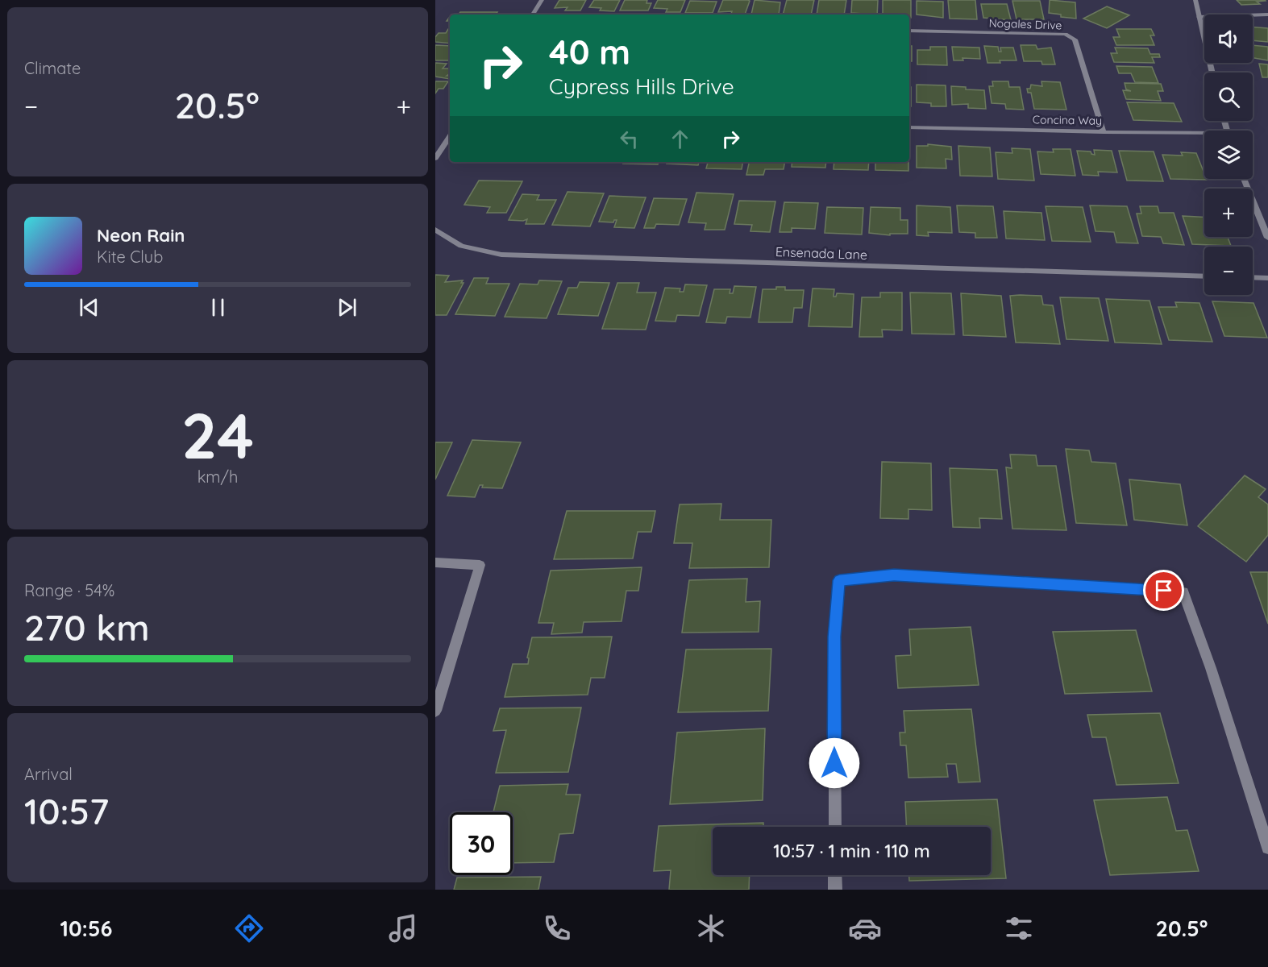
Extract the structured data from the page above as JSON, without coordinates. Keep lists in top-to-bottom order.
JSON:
{
  "streets": {
    "street": ["Nogales Drive", "Concina Way", "Ensenada Lane"]
  },
  "crossings": [
    ["Nogales Drive", "Concina Way"]
  ],
  "page": {
    "tile": [
      "Climate",
      ["24", "km/h"],
      ["Range · 54%", "270 km"],
      ["Arrival", "10:57"]
    ],
    "map_buttons": ["+", "−"],
    "turn": ["40 m", "Cypress Hills Drive"],
    "heat": ["−", "20.5°", "+"],
    "song": ["Neon Rain", "Kite Club"],
    "limit": "30",
    "trip": "10:57 · 1 min · 110 m",
    "tabs": ["10:56", "20.5°"]
  }
}
